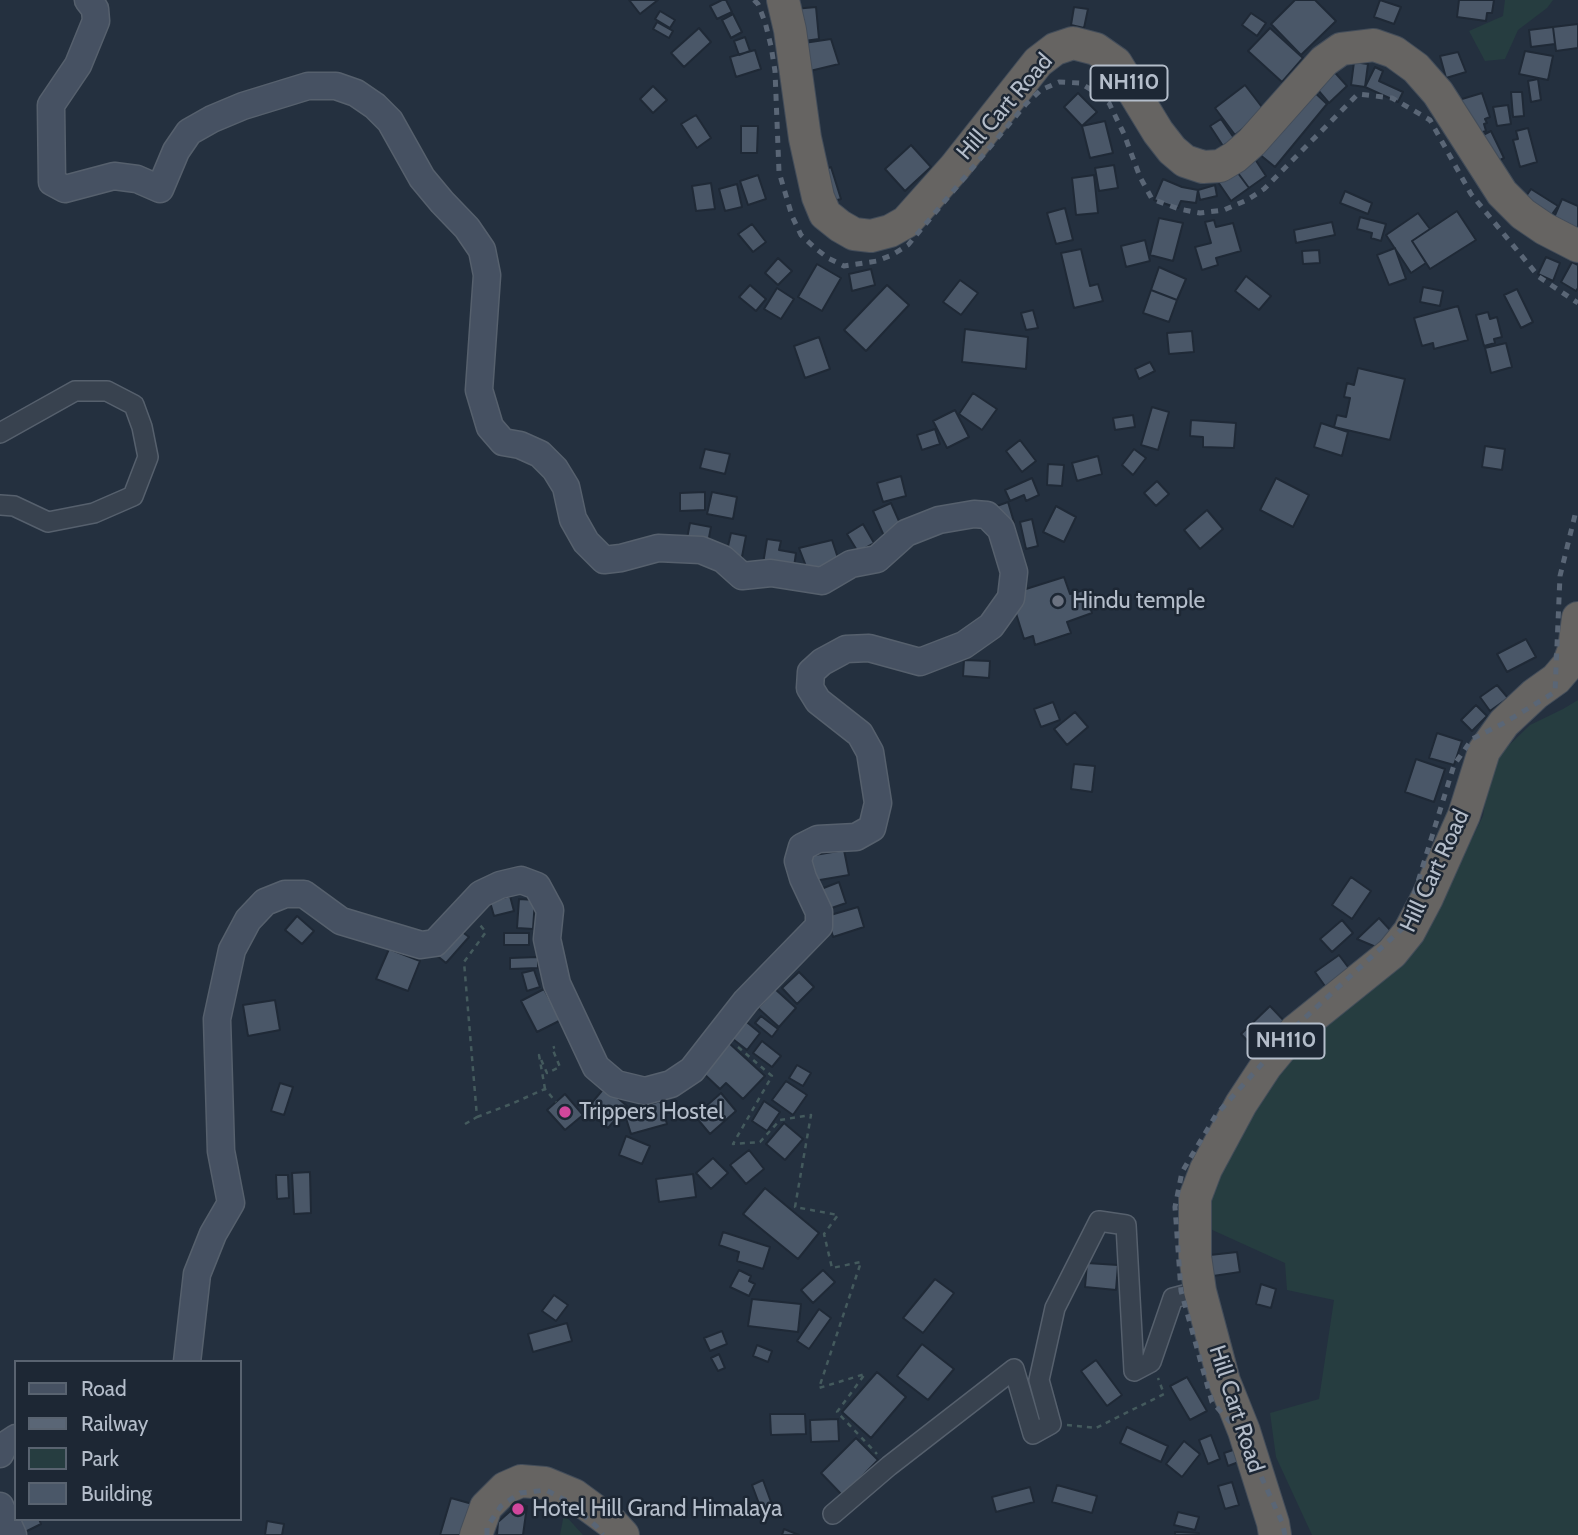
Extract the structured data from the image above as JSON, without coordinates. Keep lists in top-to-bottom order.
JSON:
{
  "streets": {
    "highway": ["NH110", "Hill Cart Road"]
  },
  "places": ["Hindu temple", "Trippers Hostel", "Hotel Hill Grand Himalaya"],
  "legend": [
    "Road",
    "Railway",
    "Park",
    "Building"
  ]
}
